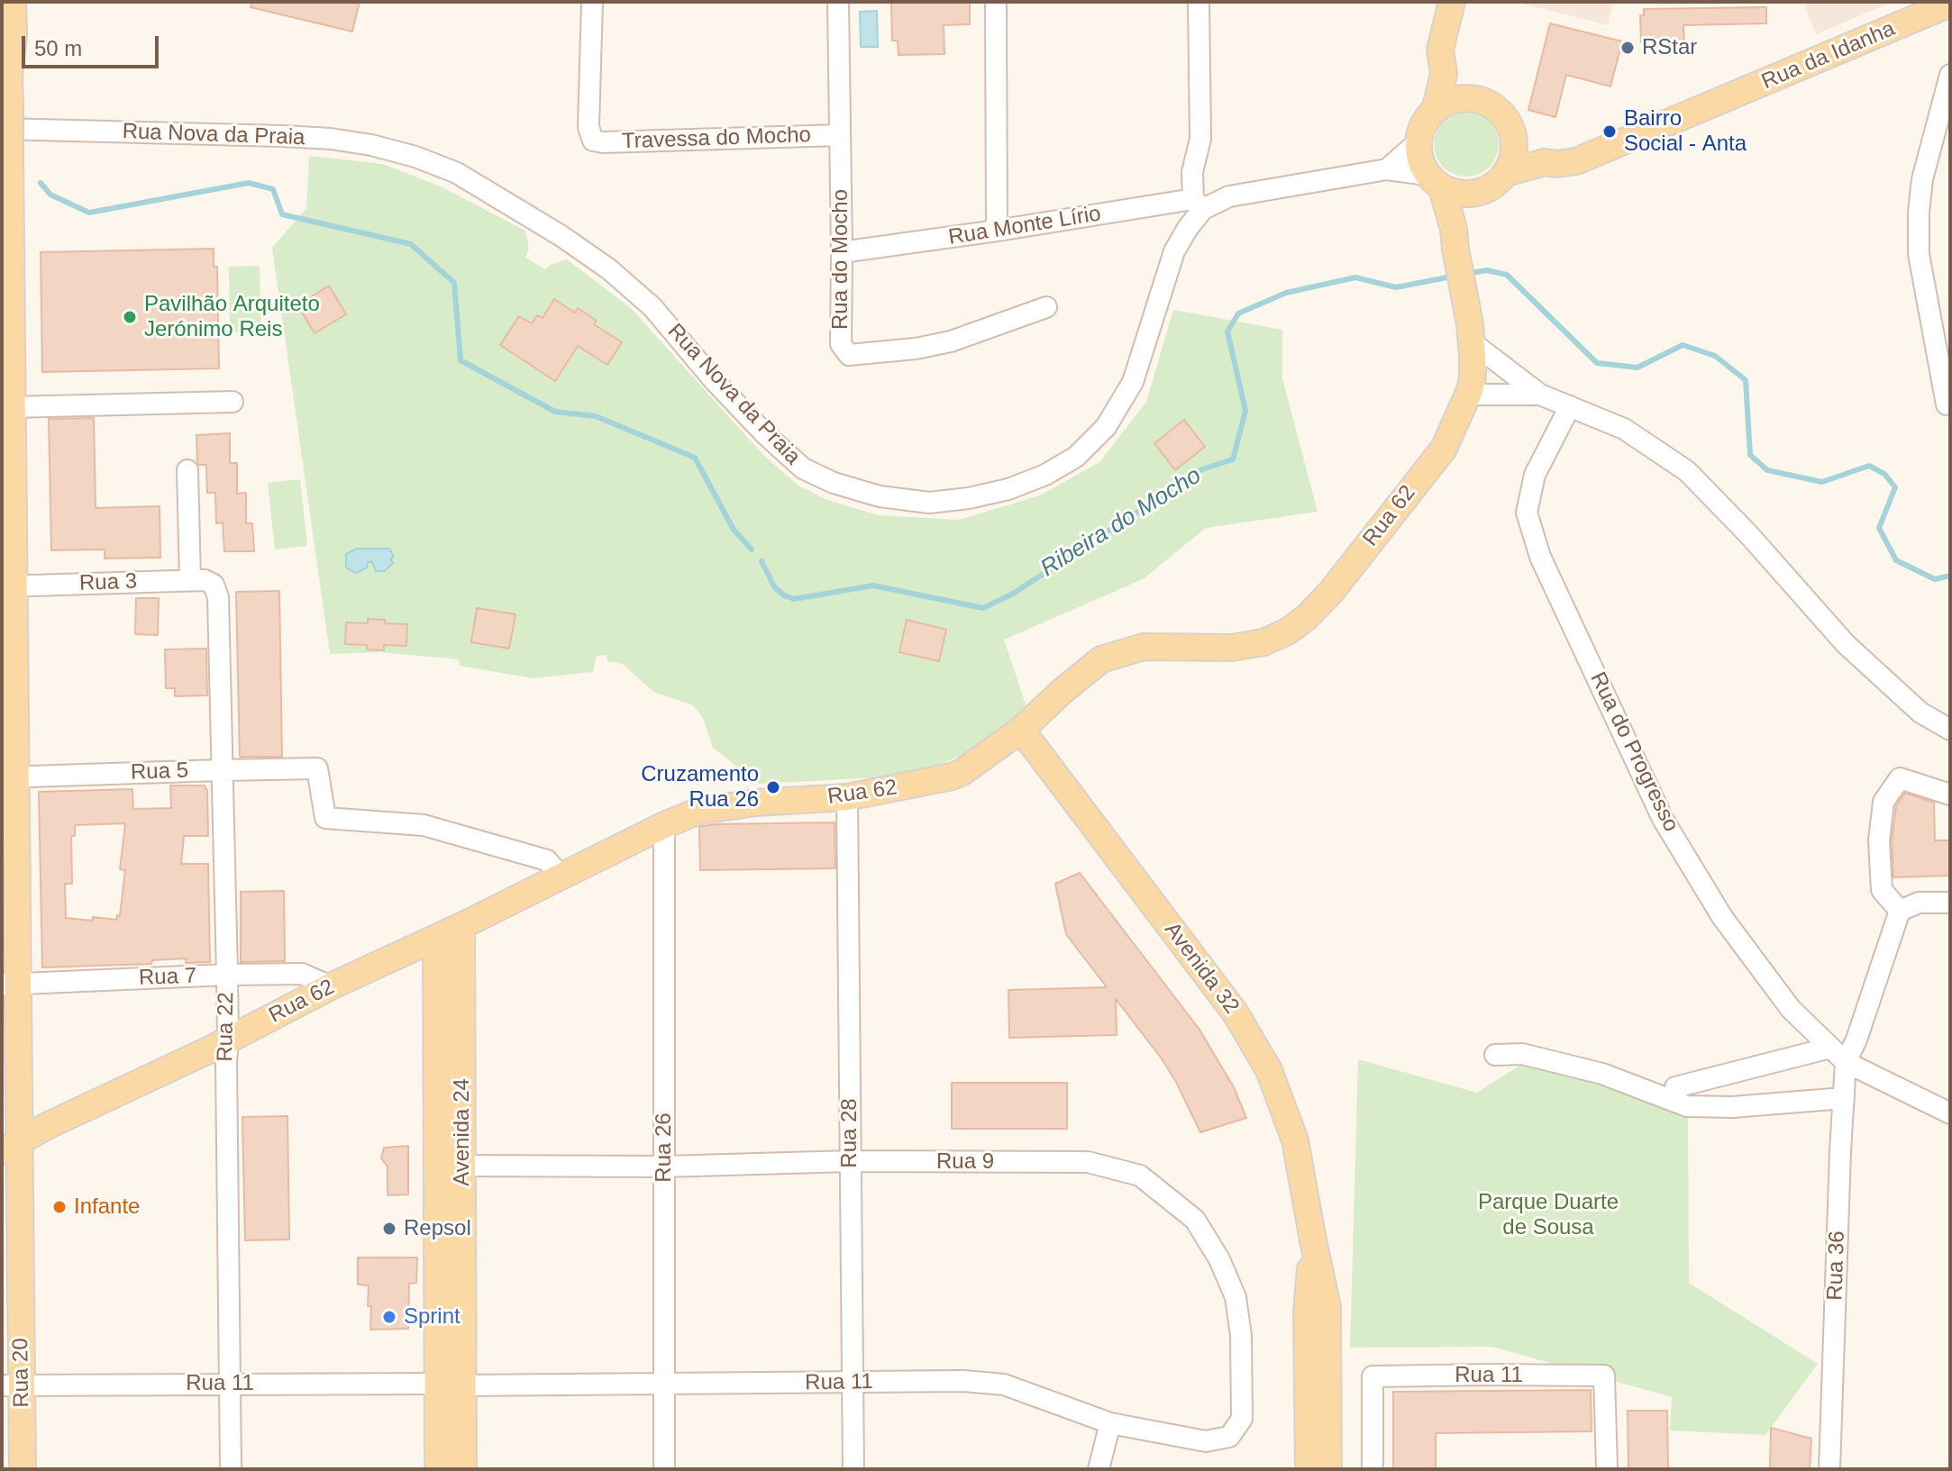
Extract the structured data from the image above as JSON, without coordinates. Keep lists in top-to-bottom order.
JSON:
{
  "streets": {
    "main road": [
      "Rua da Idanha",
      "Rua 62",
      "Avenida 32",
      "Avenida 24",
      "Rua 20"
    ],
    "street": [
      "Rua Nova da Praia",
      "Travessa do Mocho",
      "Rua Monte Lírio",
      "Rua do Mocho",
      "Rua 3",
      "Rua do Progresso",
      "Rua 5",
      "Rua 7",
      "Rua 22",
      "Rua 28",
      "Rua 26",
      "Rua 9",
      "Rua 36",
      "Rua 11"
    ]
  },
  "crossings": [
    ["Rua da Idanha", "Rua 62"],
    ["Rua Nova da Praia", "Rua Monte Lírio"],
    ["Rua Nova da Praia", "Rua 20"],
    ["Travessa do Mocho", "Rua do Mocho"],
    ["Rua Monte Lírio", "Rua do Mocho"],
    ["Rua 62", "Rua 5"],
    ["Rua 62", "Avenida 32"],
    ["Rua 62", "Rua 7"],
    ["Rua 62", "Rua 22"],
    ["Rua 62", "Avenida 24"],
    ["Rua 62", "Rua 28"],
    ["Rua 62", "Rua 26"],
    ["Rua 62", "Rua 20"],
    ["Rua 3", "Rua 22"],
    ["Rua 3", "Rua 20"],
    ["Rua do Progresso", "Rua 36"],
    ["Rua 5", "Rua 22"],
    ["Rua 5", "Rua 20"],
    ["Rua 7", "Rua 22"],
    ["Rua 7", "Rua 20"],
    ["Rua 22", "Rua 11"],
    ["Avenida 24", "Rua 9"],
    ["Avenida 24", "Rua 11"],
    ["Rua 28", "Rua 9"],
    ["Rua 28", "Rua 11"],
    ["Rua 26", "Rua 9"],
    ["Rua 26", "Rua 11"],
    ["Rua 9", "Rua 11"],
    ["Rua 20", "Rua 11"]
  ],
  "water": ["Ribeira do Mocho"],
  "parks": ["Parque Duarte de Sousa"],
  "places": [
    "RStar",
    "Bairro Social - Anta",
    "Pavilhão Arquiteto Jerónimo Reis",
    "Cruzamento Rua 26",
    "Infante",
    "Repsol",
    "Sprint"
  ],
  "scale_bar": "50 m"
}
